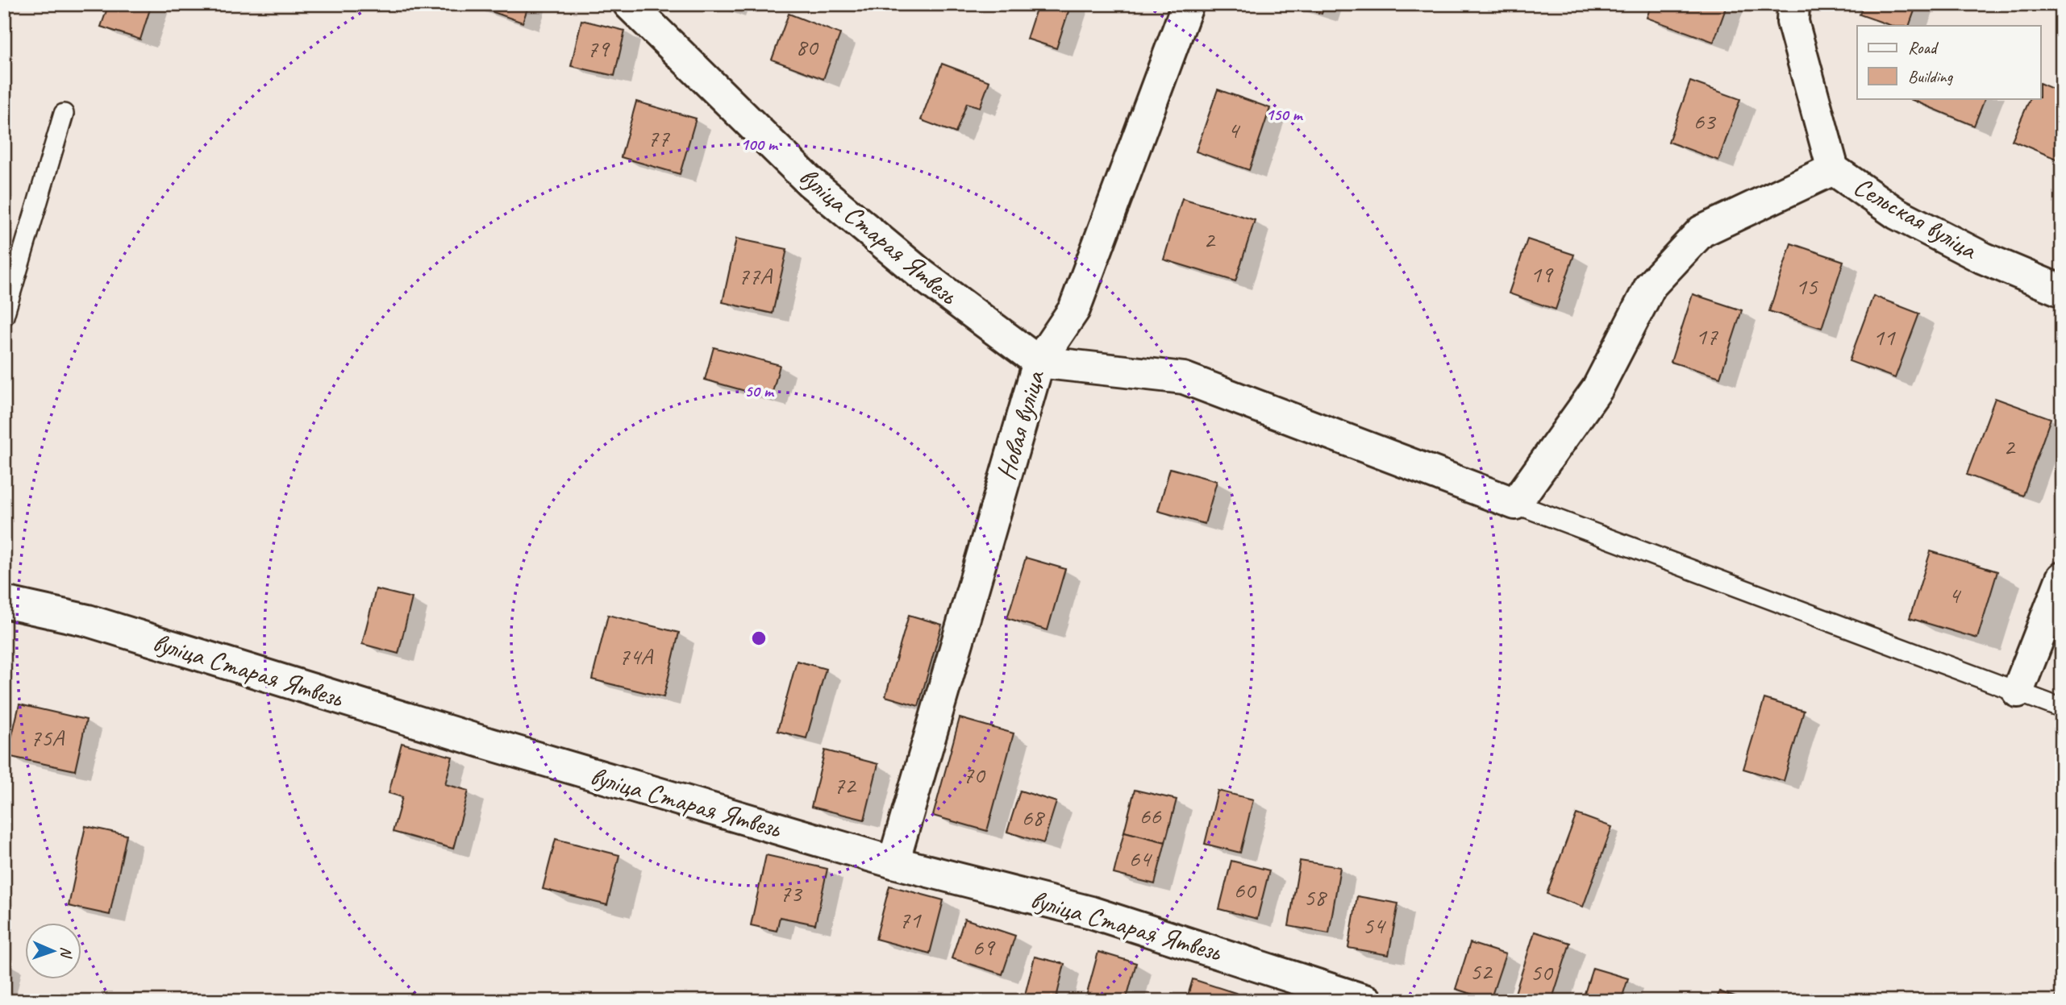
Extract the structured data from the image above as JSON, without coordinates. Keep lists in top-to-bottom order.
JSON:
{
  "streets": {
    "street": ["Сельская вуліца", "вуліца Старая Ятвезь", "Новая вуліца"]
  },
  "crossings": [
    ["вуліца Старая Ятвезь", "Новая вуліца"]
  ],
  "house_numbers": [
    "80",
    "79",
    "63",
    "4",
    "77",
    "2",
    "19",
    "77А",
    "15",
    "17",
    "11",
    "2",
    "4",
    "74А",
    "75А",
    "70",
    "72",
    "66",
    "68",
    "64",
    "60",
    "73",
    "58",
    "71",
    "54",
    "69",
    "52",
    "50"
  ],
  "legend": ["Road", "Building"],
  "north": "right",
  "rings": ["150 m", "100 m", "50 m"]
}
